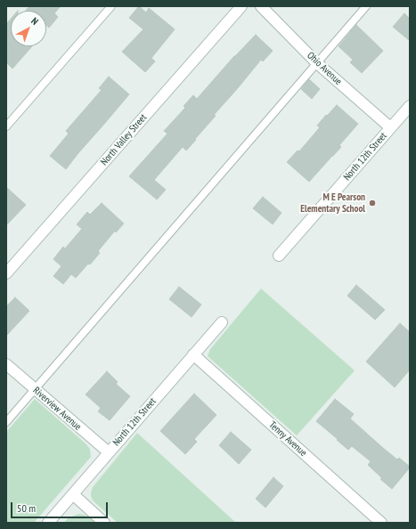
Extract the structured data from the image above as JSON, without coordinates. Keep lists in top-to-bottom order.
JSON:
{
  "streets": {
    "street": [
      "Ohio Avenue",
      "North Valley Street",
      "North 12th Street",
      "Riverview Avenue",
      "Tenny Avenue"
    ]
  },
  "crossings": [
    ["Ohio Avenue", "North 12th Street"],
    ["North 12th Street", "Riverview Avenue"],
    ["North 12th Street", "Tenny Avenue"]
  ],
  "places": ["M E Pearson Elementary School"],
  "scale_bar": "50 m",
  "north": "top right"
}
